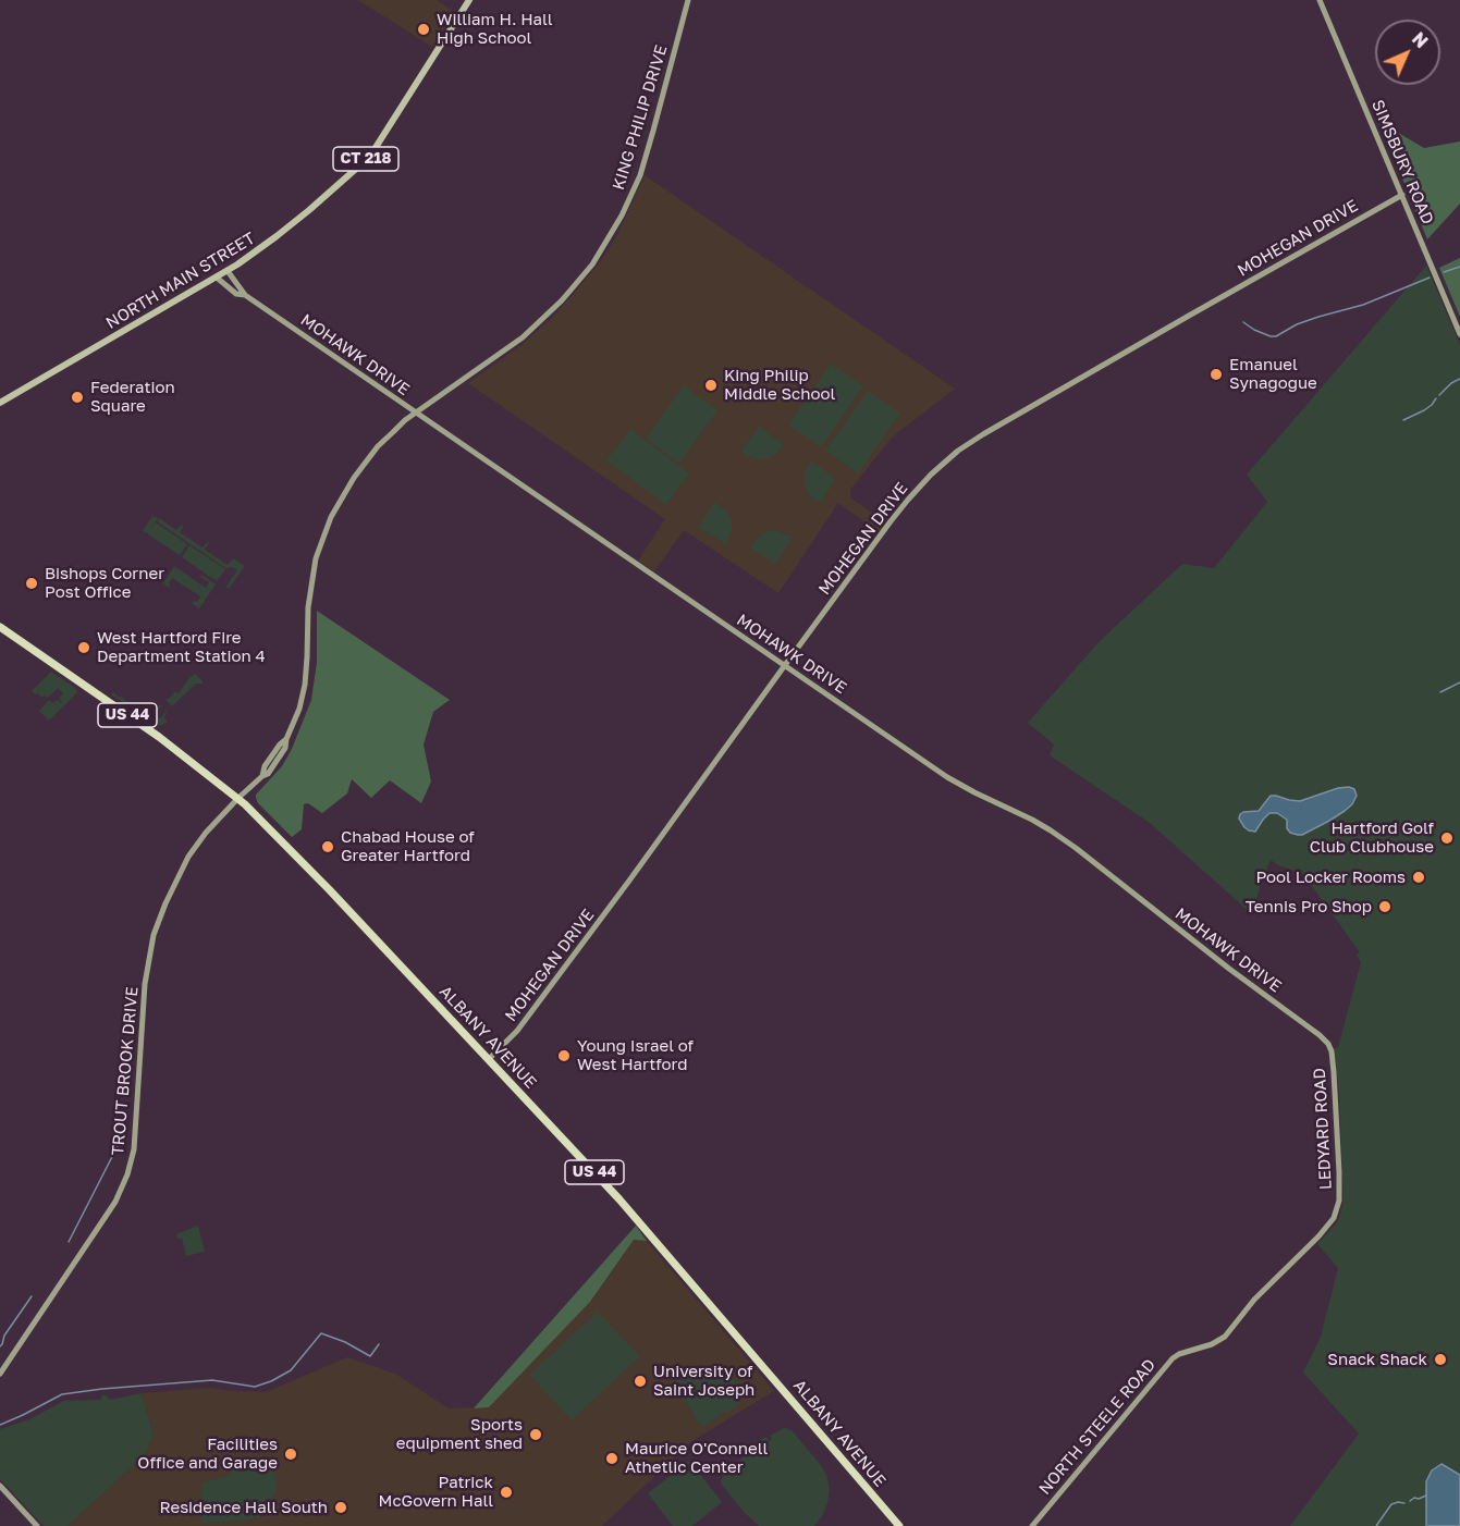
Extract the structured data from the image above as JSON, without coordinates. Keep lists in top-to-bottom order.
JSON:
{
  "streets": {
    "highway": ["US 44", "ALBANY AVENUE"],
    "main road": ["CT 218", "NORTH MAIN STREET"],
    "street": [
      "KING PHILIP DRIVE",
      "SIMSBURY ROAD",
      "MOHEGAN DRIVE",
      "MOHAWK DRIVE",
      "TROUT BROOK DRIVE",
      "LEDYARD ROAD",
      "NORTH STEELE ROAD"
    ]
  },
  "crossings": [
    ["KING PHILIP DRIVE", "MOHAWK DRIVE"],
    ["KING PHILIP DRIVE", "ALBANY AVENUE"],
    ["KING PHILIP DRIVE", "TROUT BROOK DRIVE"],
    ["SIMSBURY ROAD", "MOHEGAN DRIVE"],
    ["MOHEGAN DRIVE", "MOHAWK DRIVE"],
    ["MOHEGAN DRIVE", "ALBANY AVENUE"],
    ["NORTH MAIN STREET", "MOHAWK DRIVE"],
    ["MOHAWK DRIVE", "LEDYARD ROAD"],
    ["ALBANY AVENUE", "TROUT BROOK DRIVE"],
    ["LEDYARD ROAD", "NORTH STEELE ROAD"]
  ],
  "places": [
    "William H. Hall High School",
    "Emanuel Synagogue",
    "King Philip Middle School",
    "Federation Square",
    "Bishops Corner Post Office",
    "West Hartford Fire Department Station 4",
    "Hartford Golf Club Clubhouse",
    "Chabad House of Greater Hartford",
    "Pool Locker Rooms",
    "Tennis Pro Shop",
    "Young Israel of West Hartford",
    "Snack Shack",
    "University of Saint Joseph",
    "Sports equipment shed",
    "Facilities Office and Garage",
    "Maurice O'Connell Athetlic Center",
    "Patrick McGovern Hall",
    "Residence Hall South"
  ],
  "north": "top right"
}
